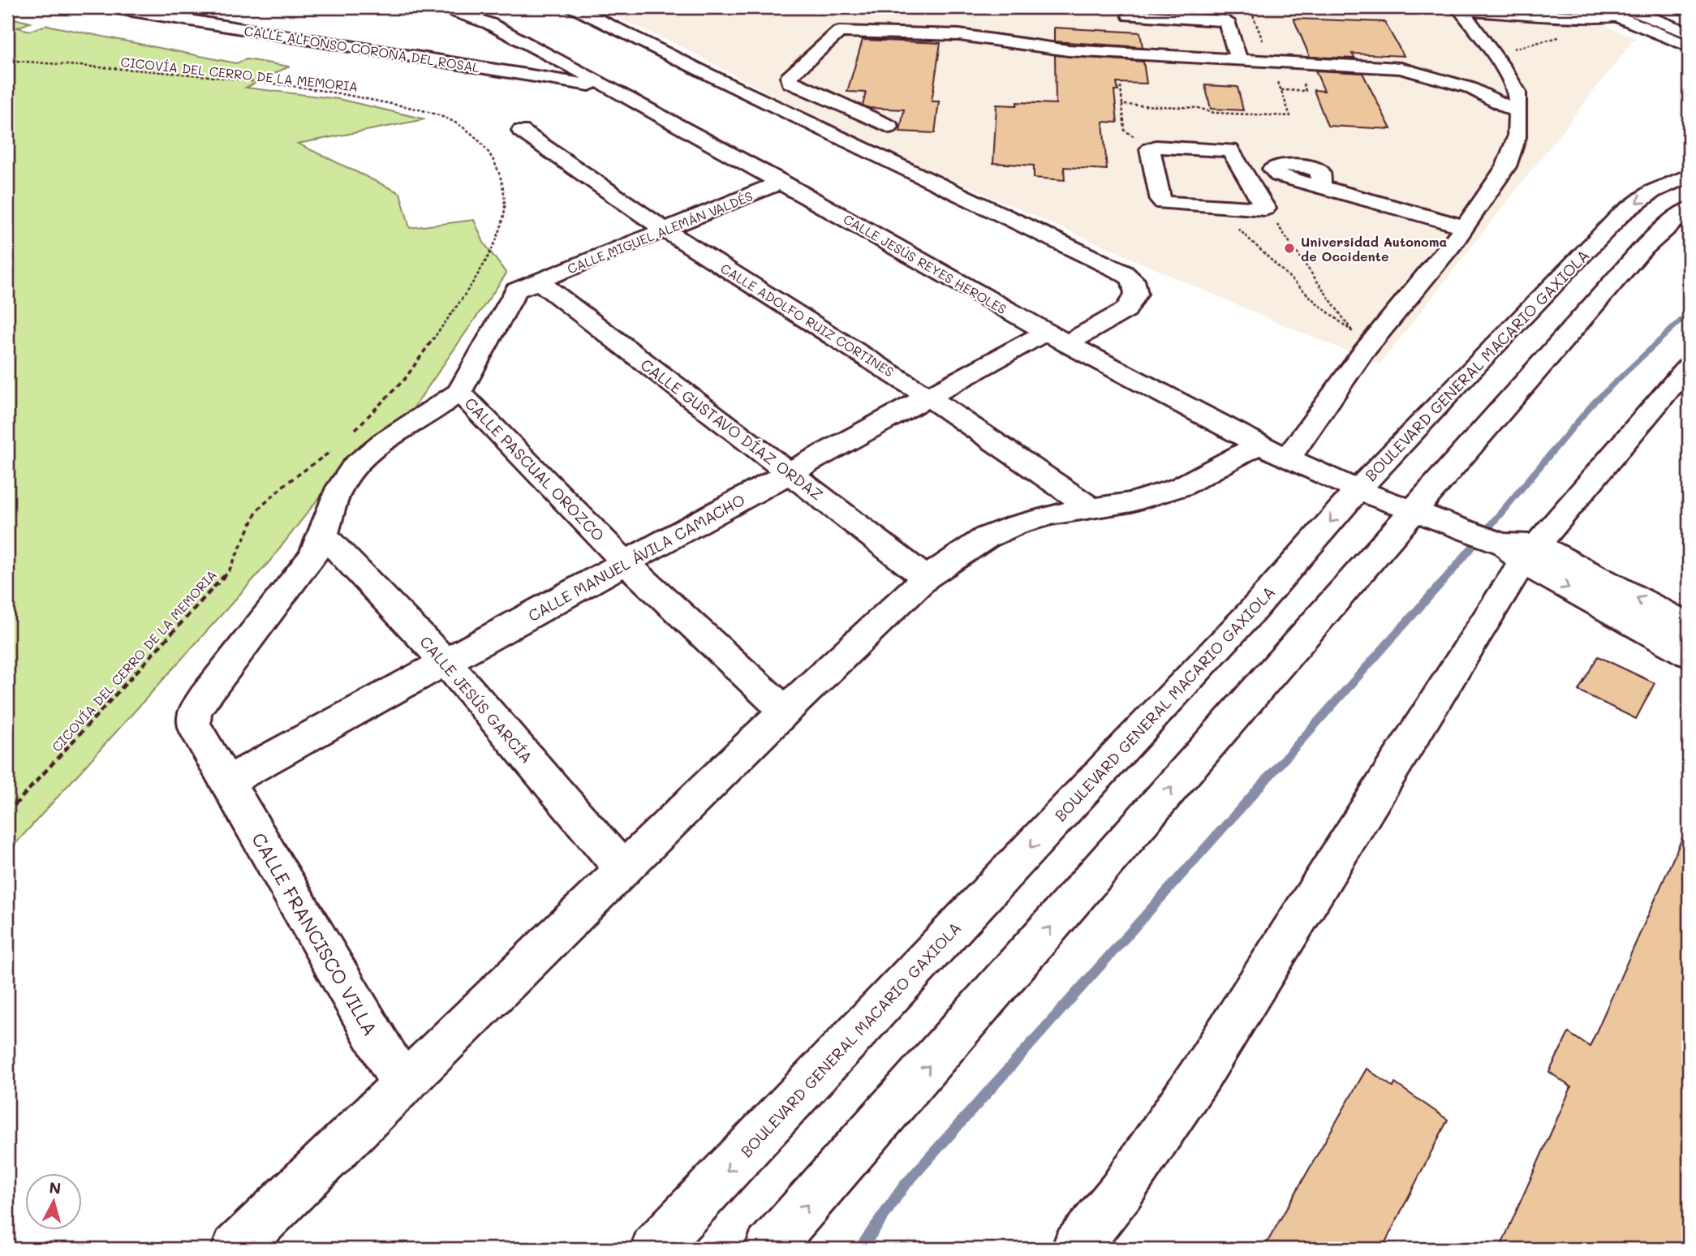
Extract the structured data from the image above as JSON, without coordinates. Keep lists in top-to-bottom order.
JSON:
{
  "streets": {
    "main road": [
      "CALLE ALFONSO CORONA DEL ROSAL",
      "CALLE MIGUEL ALEMÁN VALDÉS",
      "CALLE JESÚS REYES HEROLES",
      "CALLE ADOLFO RUIZ CORTINES",
      "BOULEVARD GENERAL MACARIO GAXIOLA",
      "CALLE GUSTAVO DÍAZ ORDAZ",
      "CALLE PASCUAL OROZCO",
      "CALLE MANUEL ÁVILA CAMACHO",
      "CALLE JESÚS GARCÍA",
      "CALLE FRANCISCO VILLA"
    ],
    "path": ["CICOVÍA DEL CERRO DE LA MEMORIA"]
  },
  "crossings": [
    ["CALLE ALFONSO CORONA DEL ROSAL", "CALLE JESÚS REYES HEROLES"],
    ["CALLE MIGUEL ALEMÁN VALDÉS", "CALLE JESÚS REYES HEROLES"],
    ["CALLE MIGUEL ALEMÁN VALDÉS", "CALLE ADOLFO RUIZ CORTINES"],
    ["CALLE MIGUEL ALEMÁN VALDÉS", "CALLE GUSTAVO DÍAZ ORDAZ"],
    ["CALLE MIGUEL ALEMÁN VALDÉS", "CALLE PASCUAL OROZCO"],
    ["CALLE MIGUEL ALEMÁN VALDÉS", "CALLE FRANCISCO VILLA"],
    ["CALLE JESÚS REYES HEROLES", "BOULEVARD GENERAL MACARIO GAXIOLA"],
    ["CALLE JESÚS REYES HEROLES", "CALLE MANUEL ÁVILA CAMACHO"],
    ["CALLE ADOLFO RUIZ CORTINES", "CALLE MANUEL ÁVILA CAMACHO"],
    ["CALLE GUSTAVO DÍAZ ORDAZ", "CALLE MANUEL ÁVILA CAMACHO"],
    ["CALLE PASCUAL OROZCO", "CALLE MANUEL ÁVILA CAMACHO"],
    ["CALLE PASCUAL OROZCO", "CALLE FRANCISCO VILLA"],
    ["CALLE MANUEL ÁVILA CAMACHO", "CALLE JESÚS GARCÍA"],
    ["CALLE MANUEL ÁVILA CAMACHO", "CALLE FRANCISCO VILLA"],
    ["CALLE JESÚS GARCÍA", "CALLE FRANCISCO VILLA"]
  ],
  "places": ["Universidad Autonoma de Occidente"],
  "north": "top"
}
